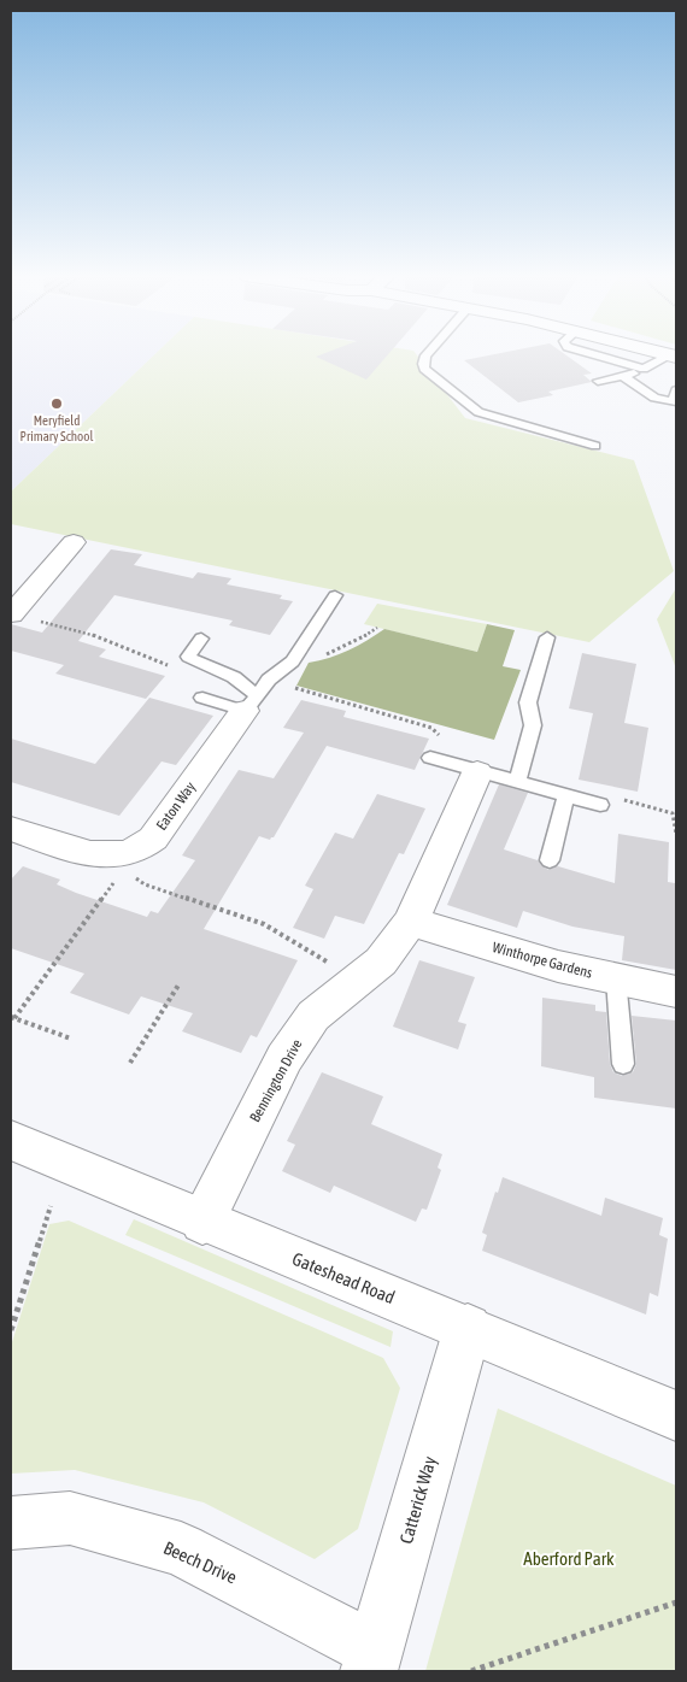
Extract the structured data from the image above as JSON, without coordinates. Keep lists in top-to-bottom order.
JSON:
{
  "streets": {
    "street": [
      "Eaton Way",
      "Winthorpe Gardens",
      "Bennington Drive",
      "Gateshead Road",
      "Catterick Way",
      "Beech Drive"
    ]
  },
  "crossings": [
    ["Winthorpe Gardens", "Bennington Drive"],
    ["Bennington Drive", "Gateshead Road"],
    ["Gateshead Road", "Catterick Way"],
    ["Catterick Way", "Beech Drive"]
  ],
  "parks": ["Aberford Park"],
  "places": ["Meryfield Primary School"]
}
